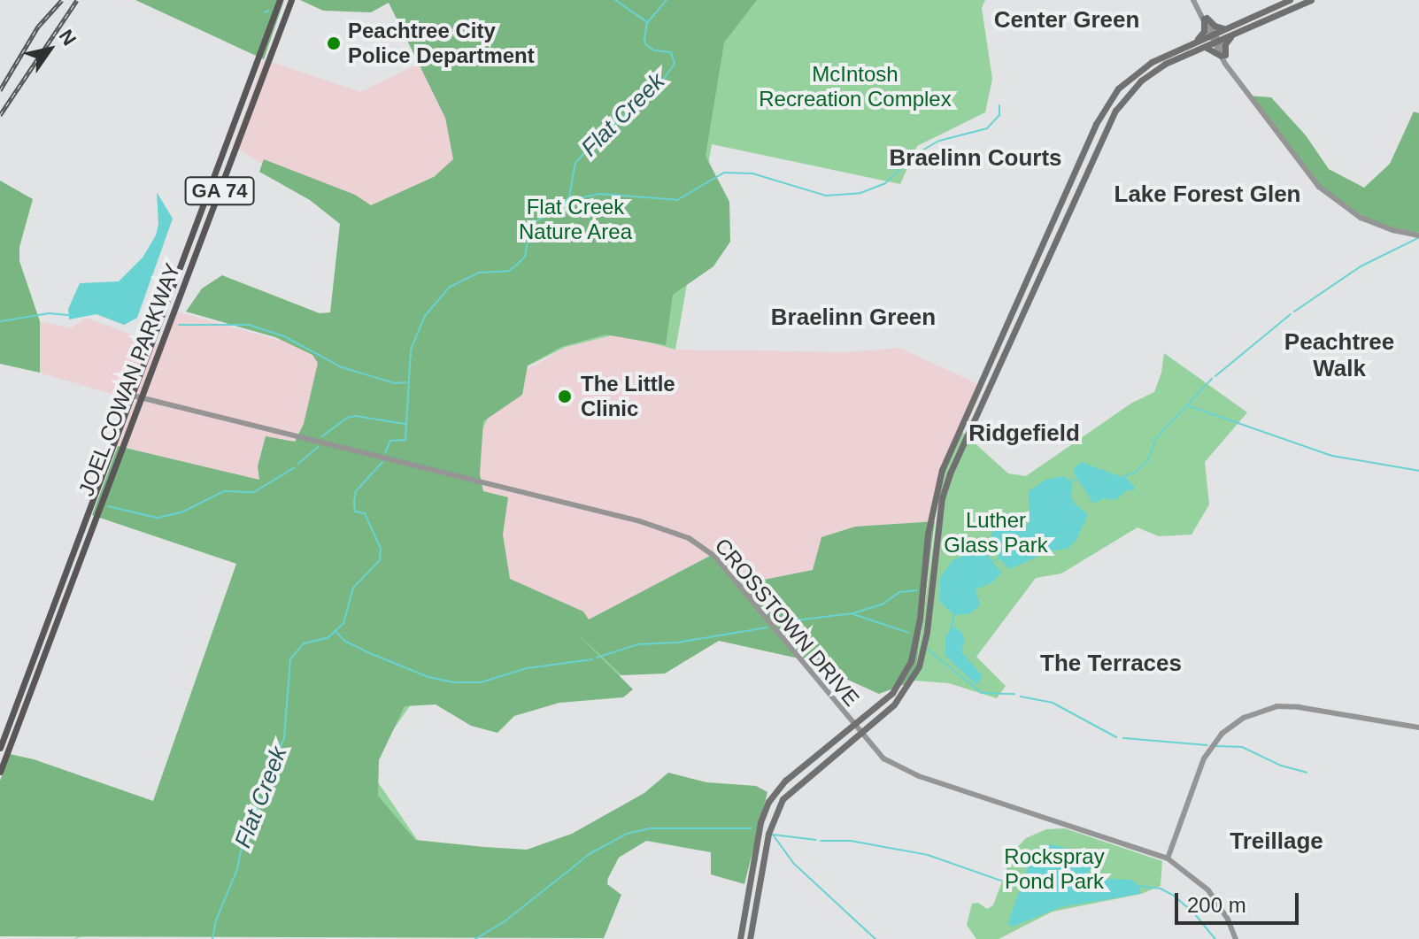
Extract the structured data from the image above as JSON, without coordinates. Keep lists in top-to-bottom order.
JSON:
{
  "streets": {
    "main road": ["GA 74", "JOEL COWAN PARKWAY"],
    "street": ["CROSSTOWN DRIVE"]
  },
  "crossings": [
    ["JOEL COWAN PARKWAY", "CROSSTOWN DRIVE"]
  ],
  "districts": [
    "Center Green",
    "Braelinn Courts",
    "Lake Forest Glen",
    "Braelinn Green",
    "Peachtree Walk",
    "Ridgefield",
    "The Terraces",
    "Treillage"
  ],
  "water": ["Flat Creek"],
  "parks": [
    "McIntosh Recreation Complex",
    "Flat Creek Nature Area",
    "Luther Glass Park",
    "Rockspray Pond Park"
  ],
  "places": ["Peachtree City Police Department", "The Little Clinic"],
  "scale_bar": "200 m",
  "north": "top right"
}
